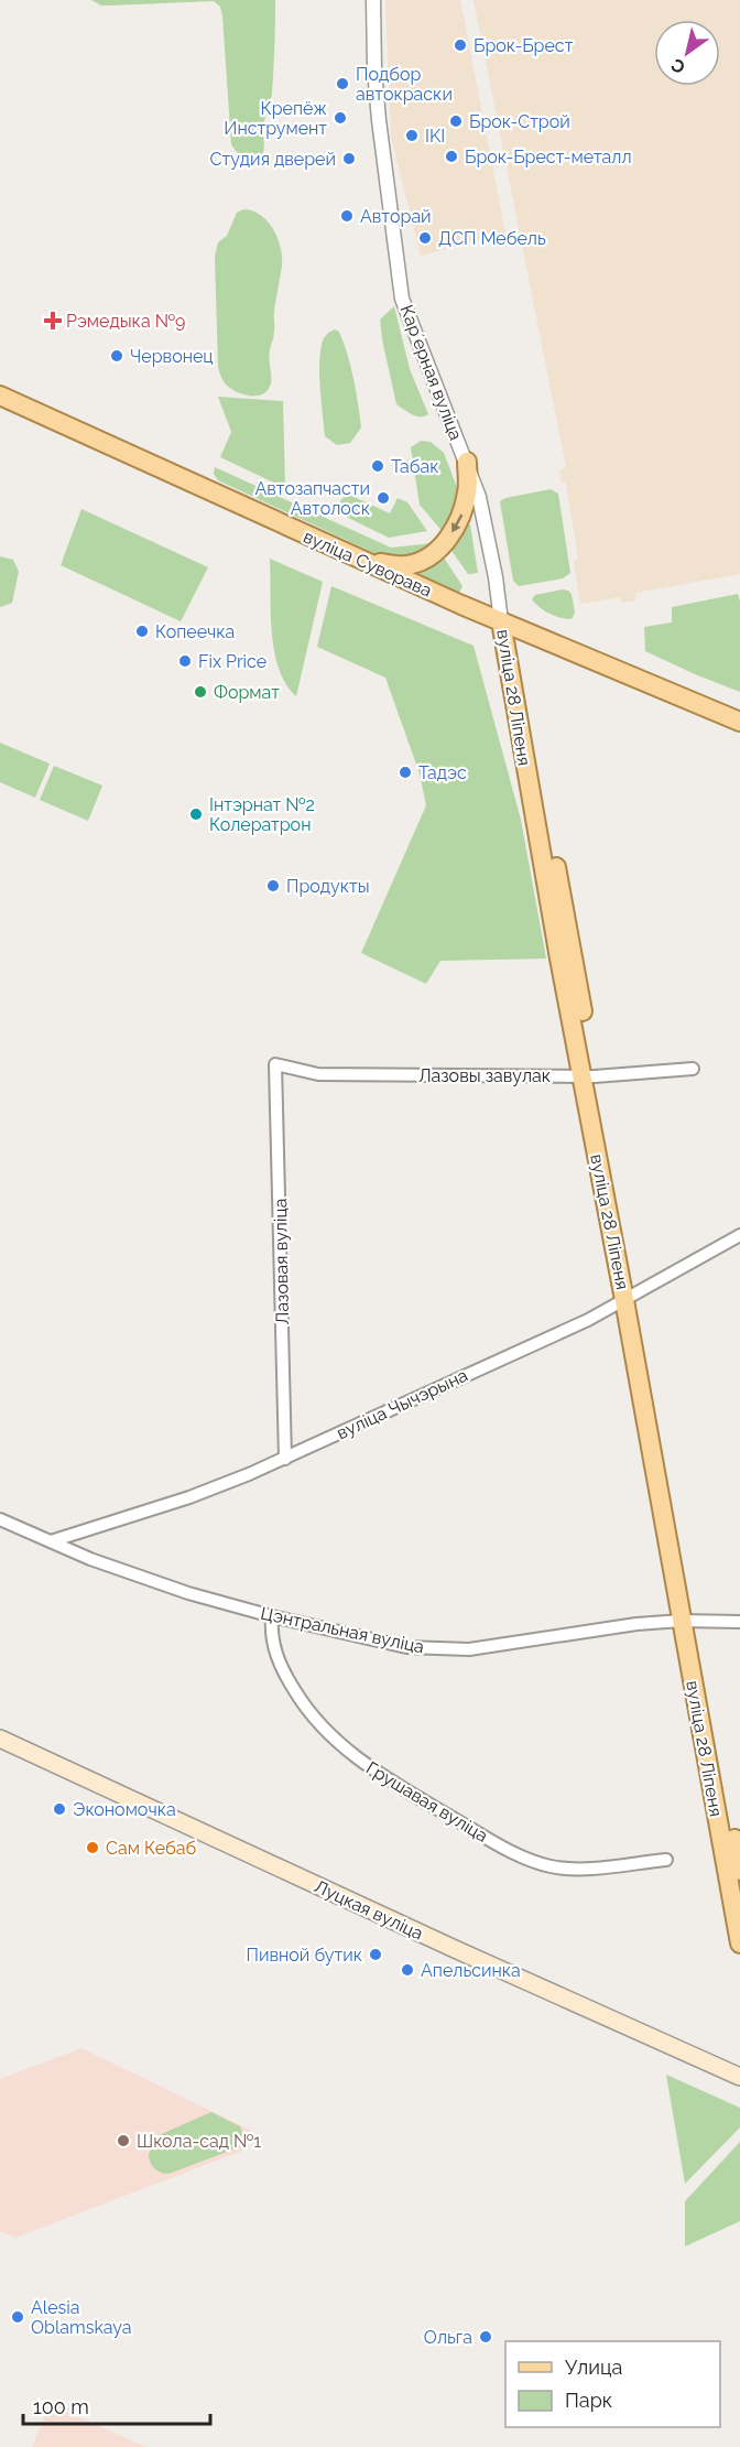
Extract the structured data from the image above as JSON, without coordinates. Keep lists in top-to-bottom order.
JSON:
{
  "streets": {
    "main road": ["вуліца Суворава", "вуліца 28 Ліпеня", "Луцкая вуліца"],
    "street": [
      "Карʼерная вуліца",
      "Лазовы завулак",
      "Лазовая вуліца",
      "вуліца Чычэрына",
      "Цэнтральная вуліца",
      "Грушавая вуліца"
    ]
  },
  "crossings": [
    ["Карʼерная вуліца", "вуліца Суворава"],
    ["Карʼерная вуліца", "вуліца 28 Ліпеня"],
    ["вуліца Суворава", "вуліца 28 Ліпеня"],
    ["вуліца 28 Ліпеня", "Лазовы завулак"],
    ["вуліца 28 Ліпеня", "вуліца Чычэрына"],
    ["вуліца 28 Ліпеня", "Цэнтральная вуліца"],
    ["Лазовы завулак", "Лазовая вуліца"],
    ["Лазовая вуліца", "вуліца Чычэрына"],
    ["вуліца Чычэрына", "Цэнтральная вуліца"],
    ["Цэнтральная вуліца", "Грушавая вуліца"]
  ],
  "places": {
    "other": [
      "Брок-Брест",
      "Подбор автокраски",
      "Крепёж Инструмент",
      "Брок-Строй",
      "IKI",
      "Брок-Брест-металл",
      "Студия дверей",
      "Авторай",
      "ДСП Мебель",
      "Червонец",
      "Табак",
      "Автозапчасти Автолоск",
      "Копеечка",
      "Fix Price",
      "Формат",
      "Тадэс",
      "Інтэрнат №2 Колератрон",
      "Продукты",
      "Экономочка",
      "Сам Кебаб",
      "Пивной бутик",
      "Апельсинка",
      "Школа-сад №1",
      "Alesia Oblamskaya",
      "Ольга"
    ],
    "health": ["Рэмедыка №9"]
  },
  "legend": ["Улица", "Парк"],
  "scale_bar": "100 m",
  "north": "bottom left"
}
